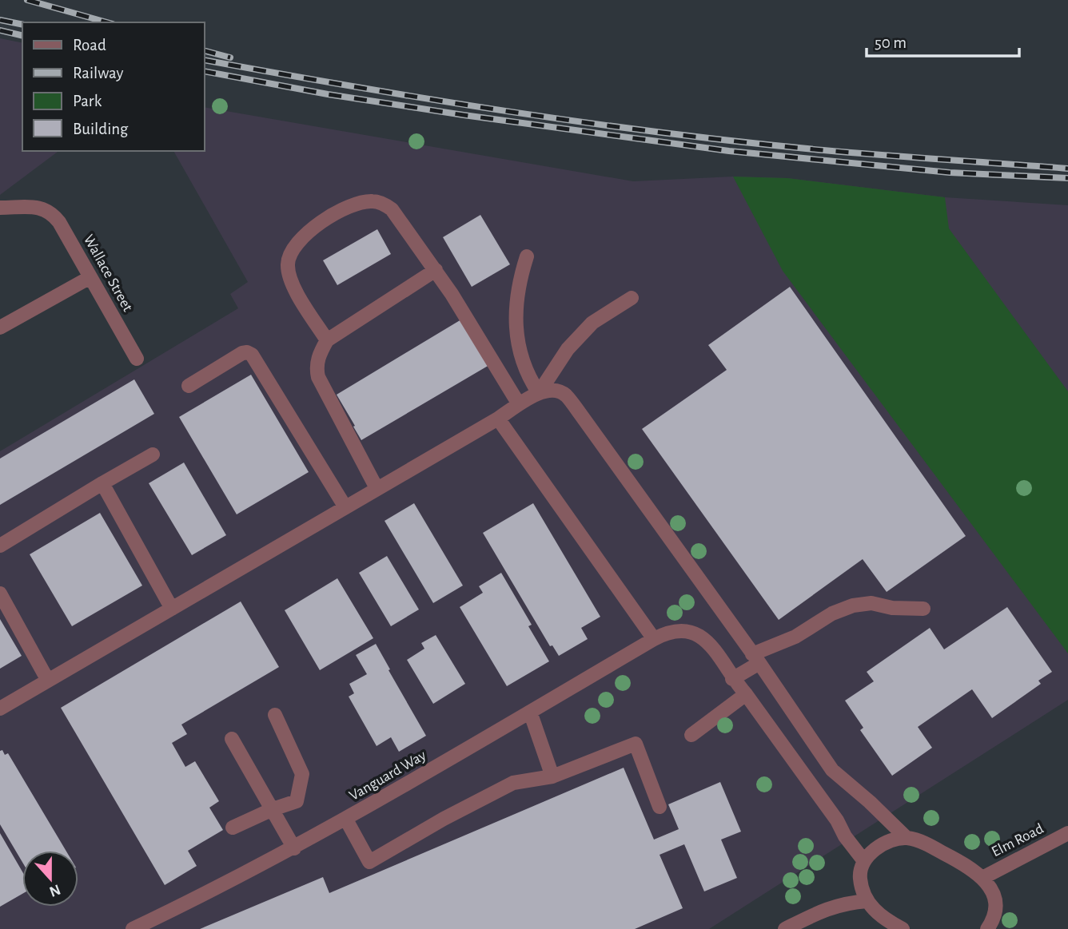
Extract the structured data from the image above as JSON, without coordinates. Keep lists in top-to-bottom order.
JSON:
{
  "streets": {
    "street": ["Wallace Street", "Vanguard Way", "Elm Road"]
  },
  "legend": [
    "Road",
    "Railway",
    "Park",
    "Building"
  ],
  "scale_bar": "50 m",
  "north": "bottom"
}
